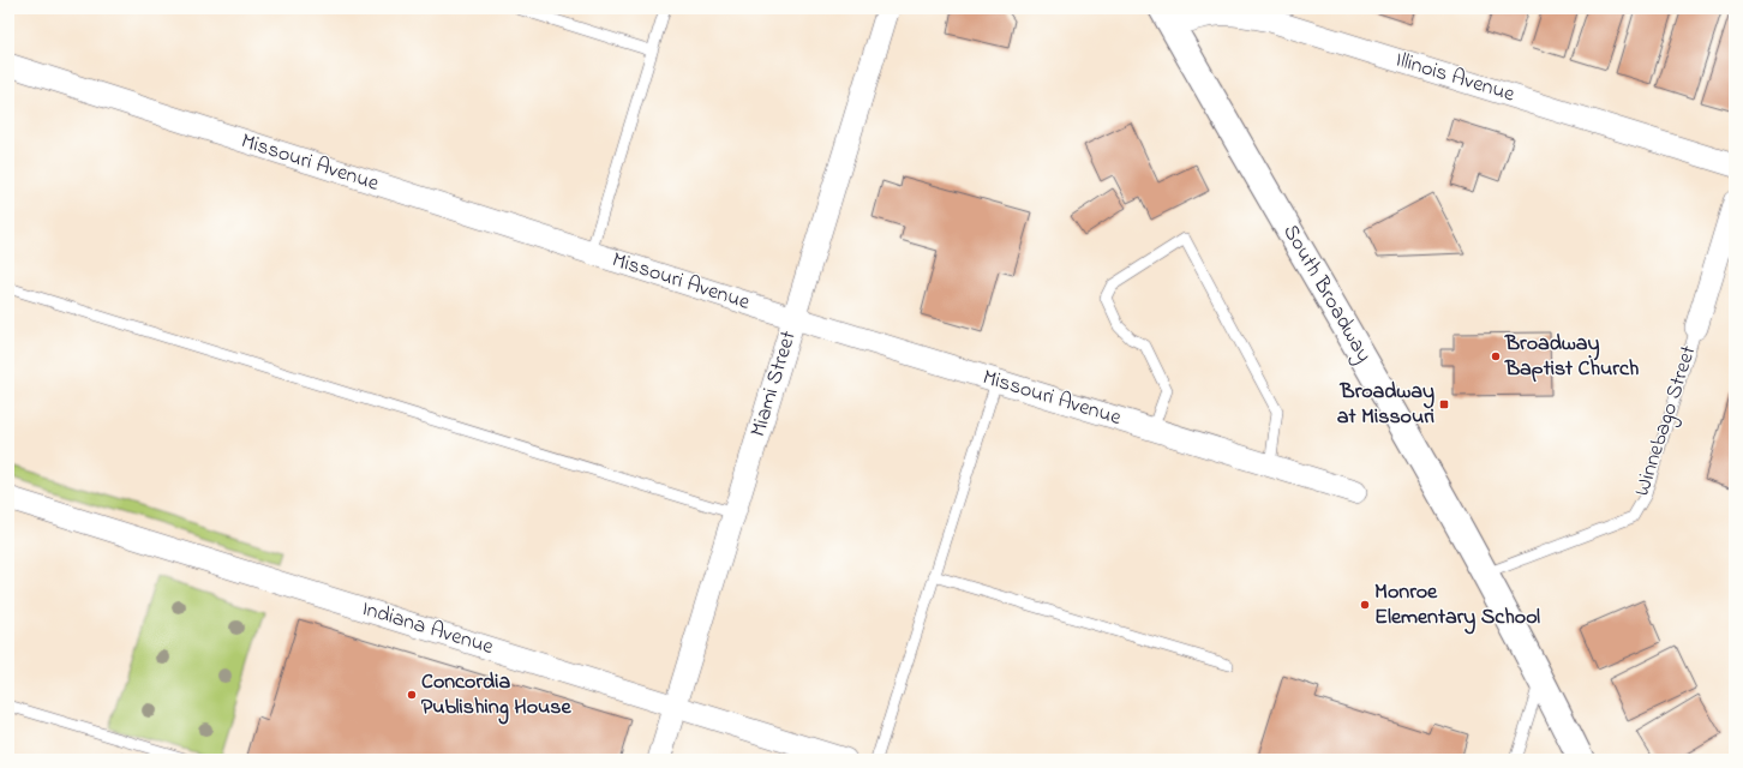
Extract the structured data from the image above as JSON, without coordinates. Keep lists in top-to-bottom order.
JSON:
{
  "streets": {
    "main road": ["South Broadway"],
    "street": [
      "Illinois Avenue",
      "Missouri Avenue",
      "Miami Street",
      "Winnebago Street",
      "Indiana Avenue"
    ]
  },
  "crossings": [
    ["Illinois Avenue", "South Broadway"],
    ["Missouri Avenue", "Miami Street"],
    ["South Broadway", "Winnebago Street"],
    ["Miami Street", "Indiana Avenue"]
  ],
  "places": {
    "other": ["Broadway Baptist Church", "Monroe Elementary School", "Concordia Publishing House"],
    "transit": ["Broadway at Missouri"]
  }
}
